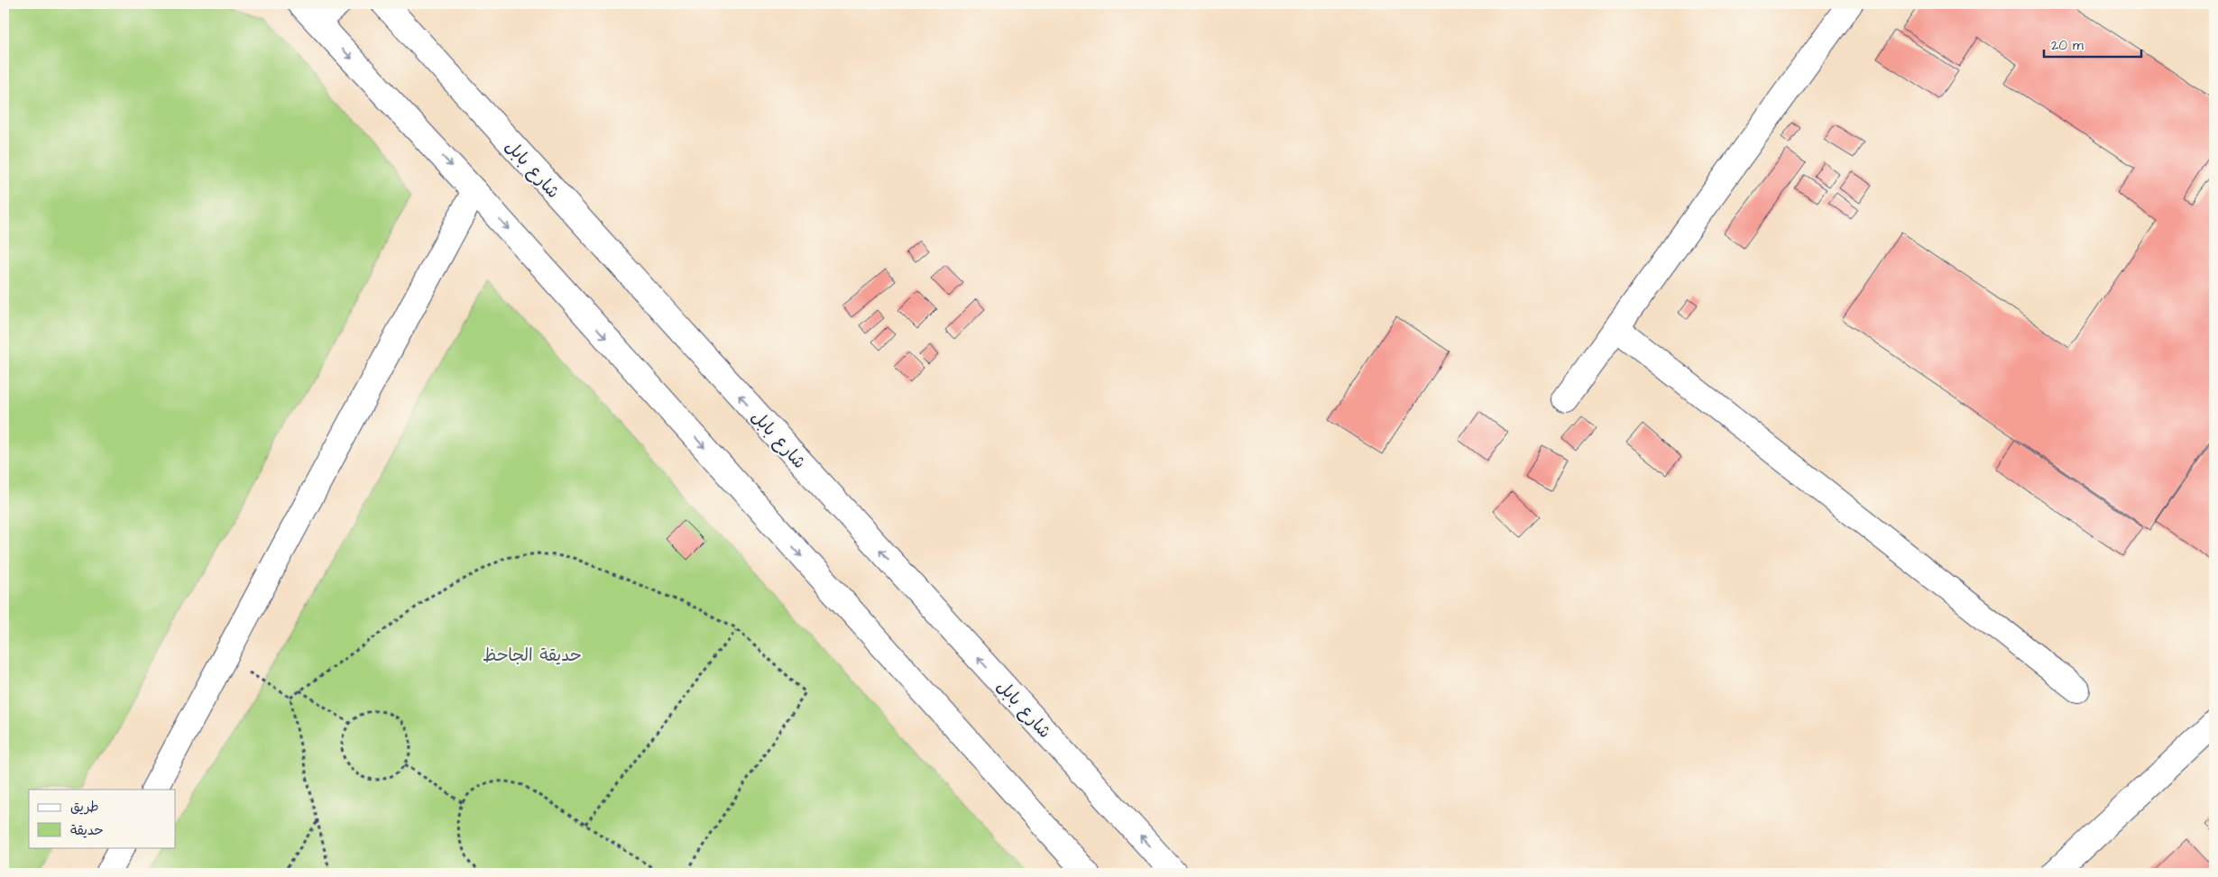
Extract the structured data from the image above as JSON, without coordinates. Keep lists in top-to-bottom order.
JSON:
{
  "streets": {
    "street": ["شارع بابل"]
  },
  "parks": ["حديقة الجاحظ"],
  "legend": ["طريق", "حديقة"],
  "scale_bar": "20 m"
}
